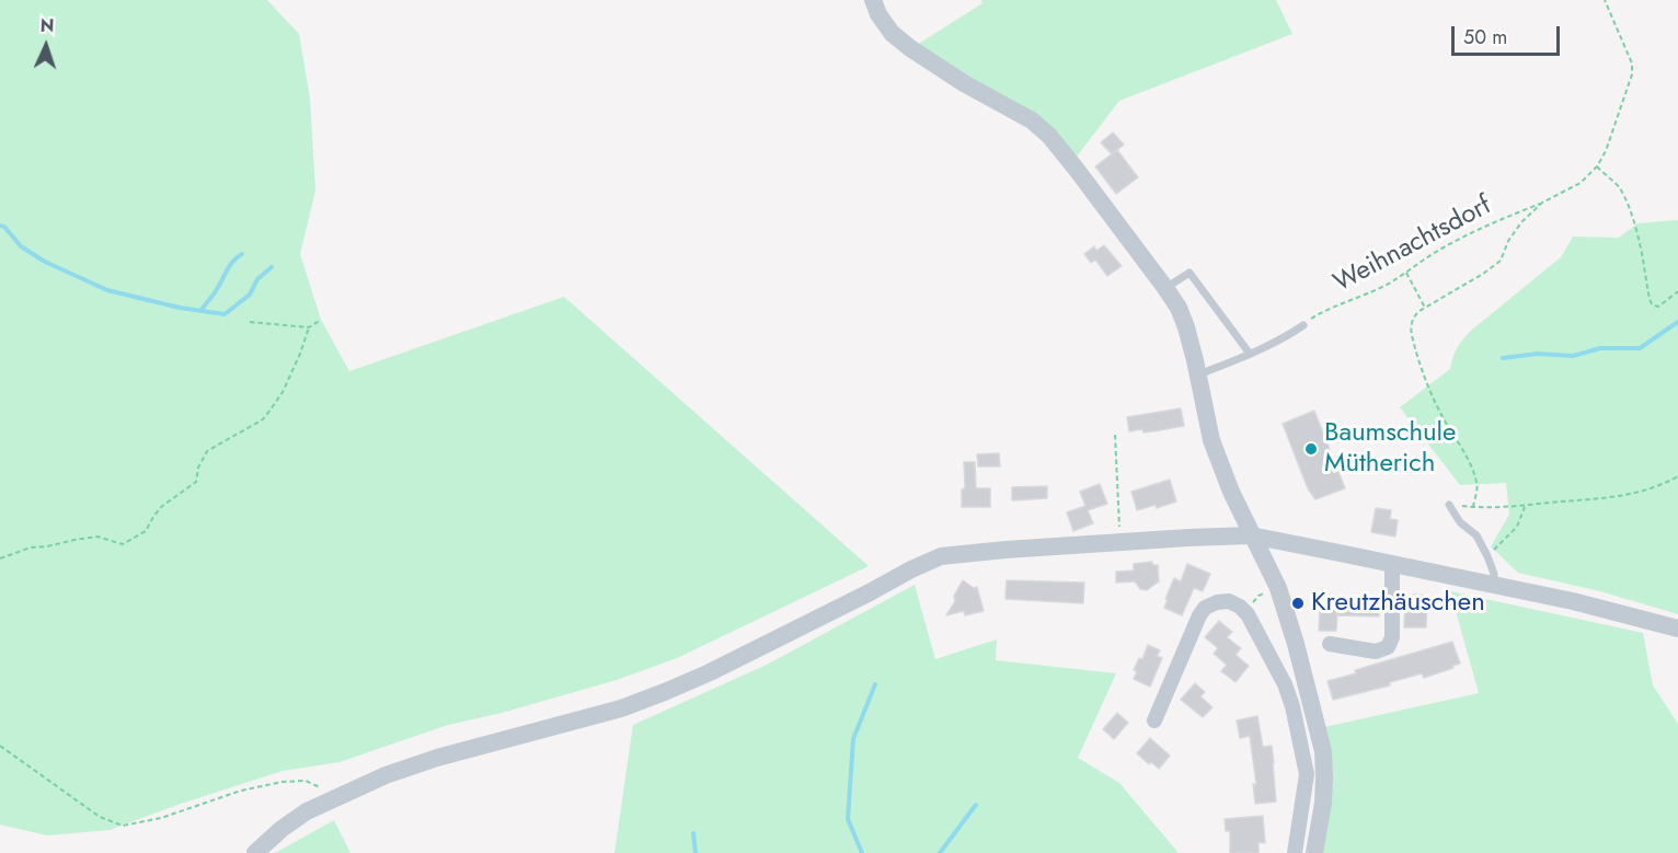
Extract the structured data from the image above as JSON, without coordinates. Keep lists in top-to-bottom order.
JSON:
{
  "streets": {
    "path": ["Weihnachtsdorf"]
  },
  "places": ["Baumschule Mütherich", "Kreutzhäuschen"],
  "scale_bar": "50 m",
  "north": "top"
}
